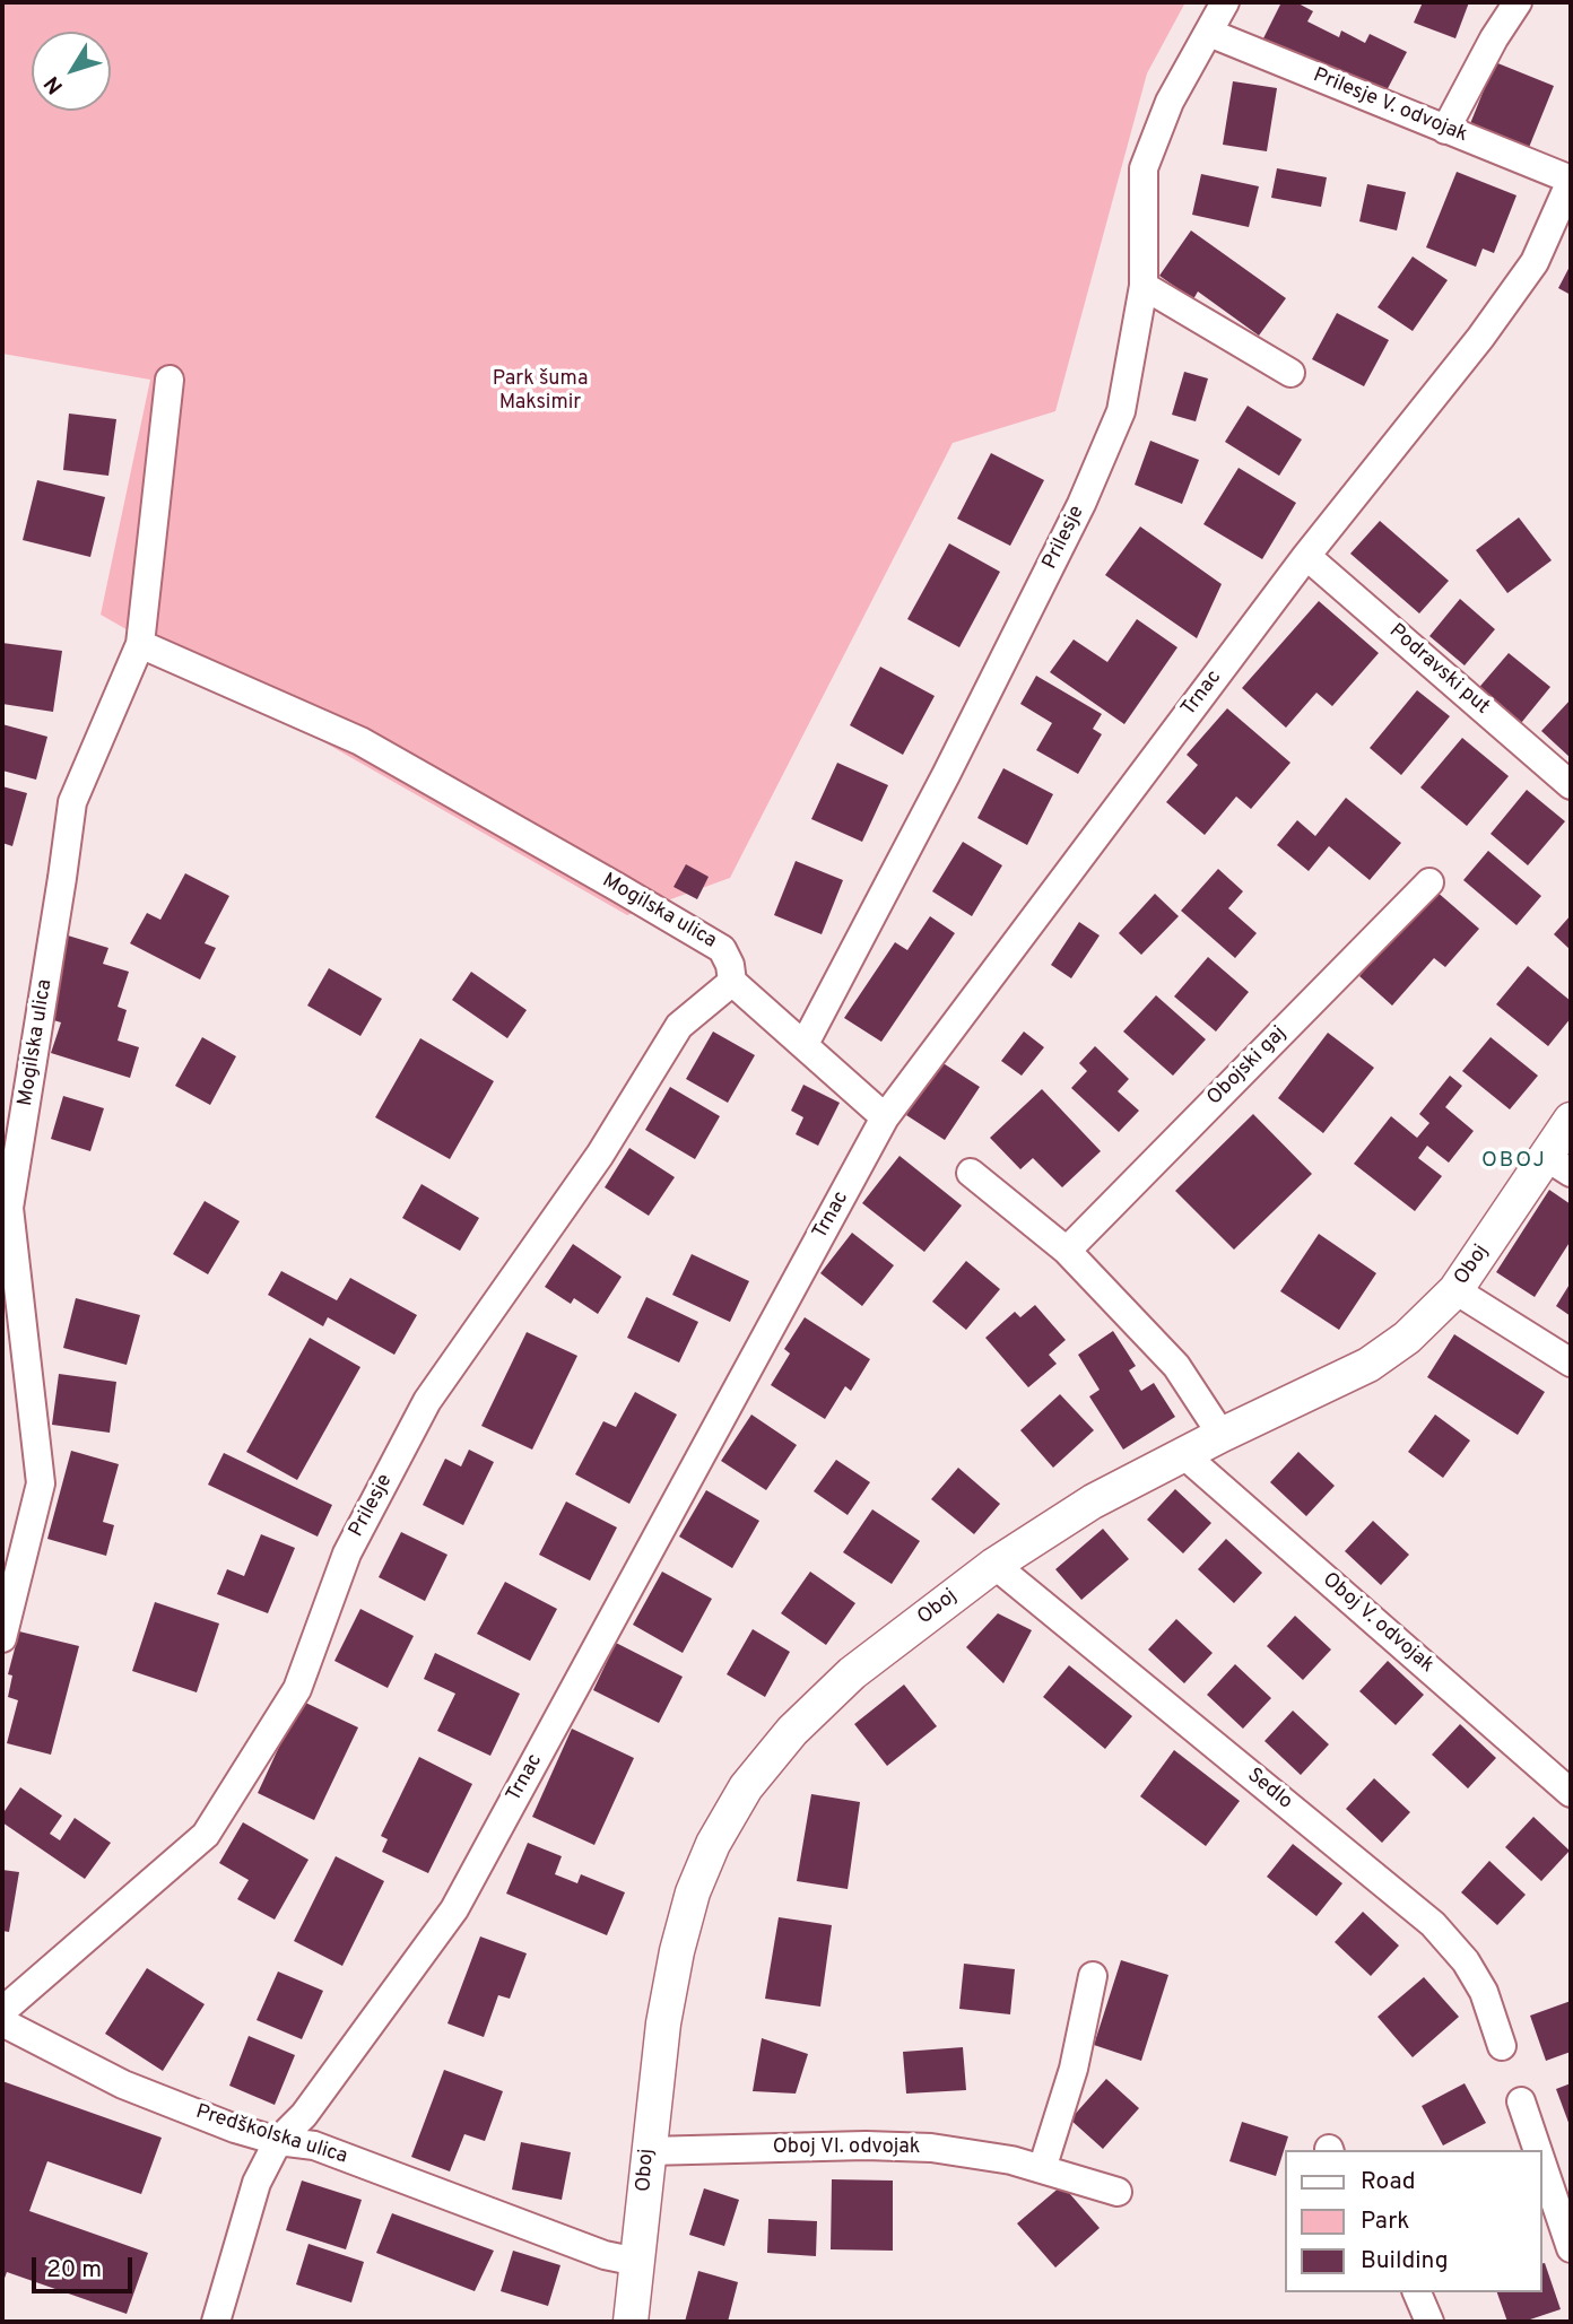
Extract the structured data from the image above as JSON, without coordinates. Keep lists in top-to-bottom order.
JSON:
{
  "streets": {
    "street": [
      "Prilesje V. odvojak",
      "Prilesje",
      "Podravski put",
      "Trnac",
      "Mogilska ulica",
      "Obojski gaj",
      "Oboj",
      "Oboj V. odvojak",
      "Sedlo",
      "Predškolska ulica",
      "Oboj VI. odvojak"
    ]
  },
  "crossings": [
    ["Prilesje V. odvojak", "Prilesje"],
    ["Prilesje V. odvojak", "Trnac"],
    ["Prilesje", "Mogilska ulica"],
    ["Podravski put", "Trnac"],
    ["Trnac", "Predškolska ulica"],
    ["Oboj", "Oboj V. odvojak"],
    ["Oboj", "Sedlo"],
    ["Oboj", "Predškolska ulica"],
    ["Oboj", "Oboj VI. odvojak"]
  ],
  "districts": ["OBOJ"],
  "parks": ["Park šuma Maksimir"],
  "legend": ["Road", "Park", "Building"],
  "scale_bar": "20 m",
  "north": "bottom left"
}
